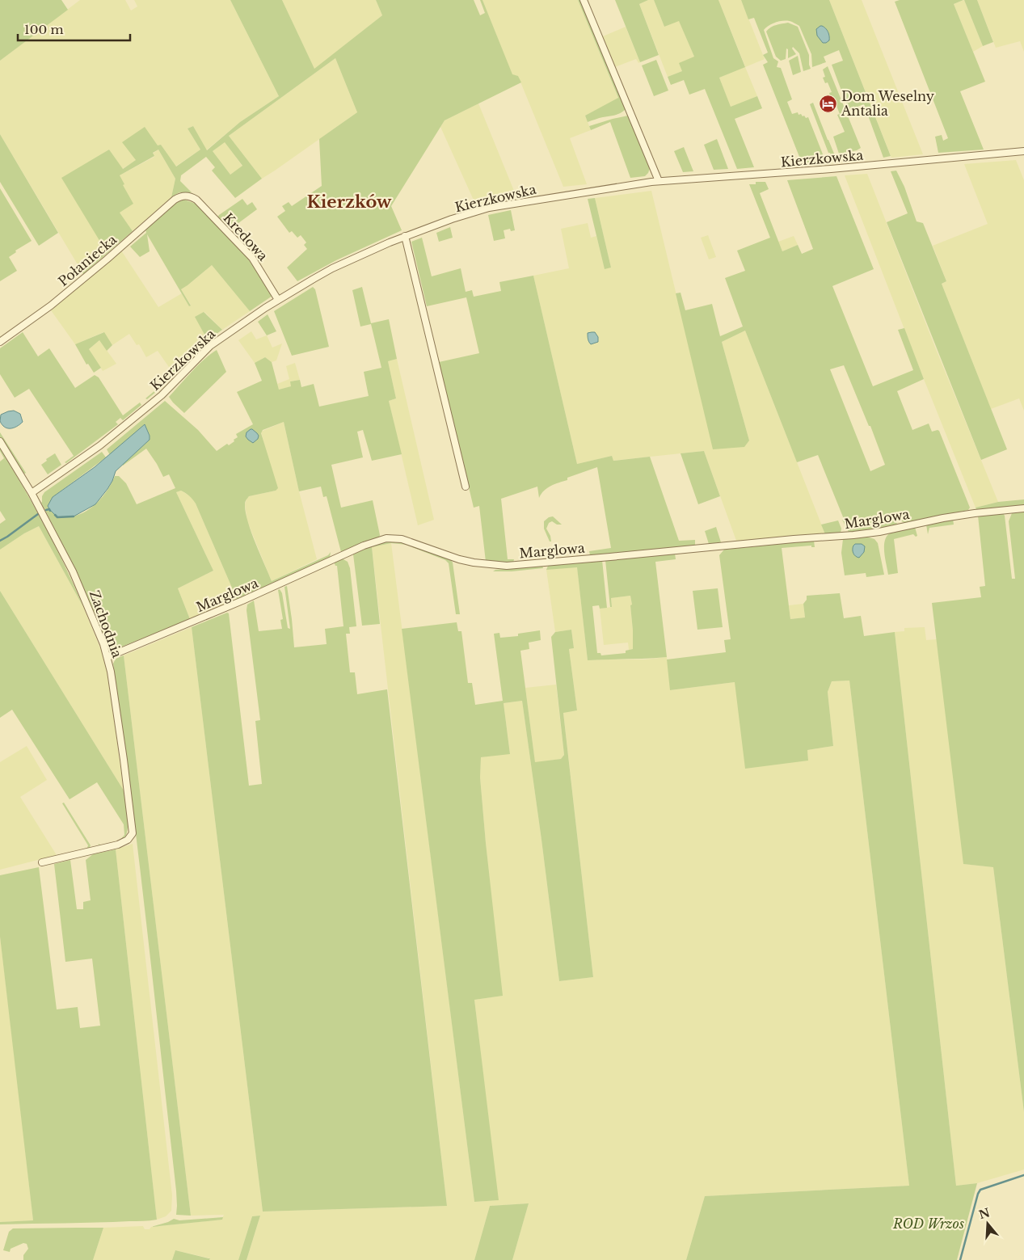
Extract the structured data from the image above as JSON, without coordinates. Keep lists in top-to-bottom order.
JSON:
{
  "streets": {
    "street": [
      "Kierzkowska",
      "Kredowa",
      "Połaniecka",
      "Marglowa",
      "Zachodnia"
    ]
  },
  "crossings": [
    ["Kierzkowska", "Kredowa"],
    ["Kierzkowska", "Zachodnia"],
    ["Kredowa", "Połaniecka"],
    ["Marglowa", "Zachodnia"]
  ],
  "districts": ["Kierzków"],
  "parks": ["ROD Wrzos"],
  "places": {
    "hotel": ["Dom Weselny Antalia"]
  },
  "scale_bar": "100 m",
  "north": "top"
}
